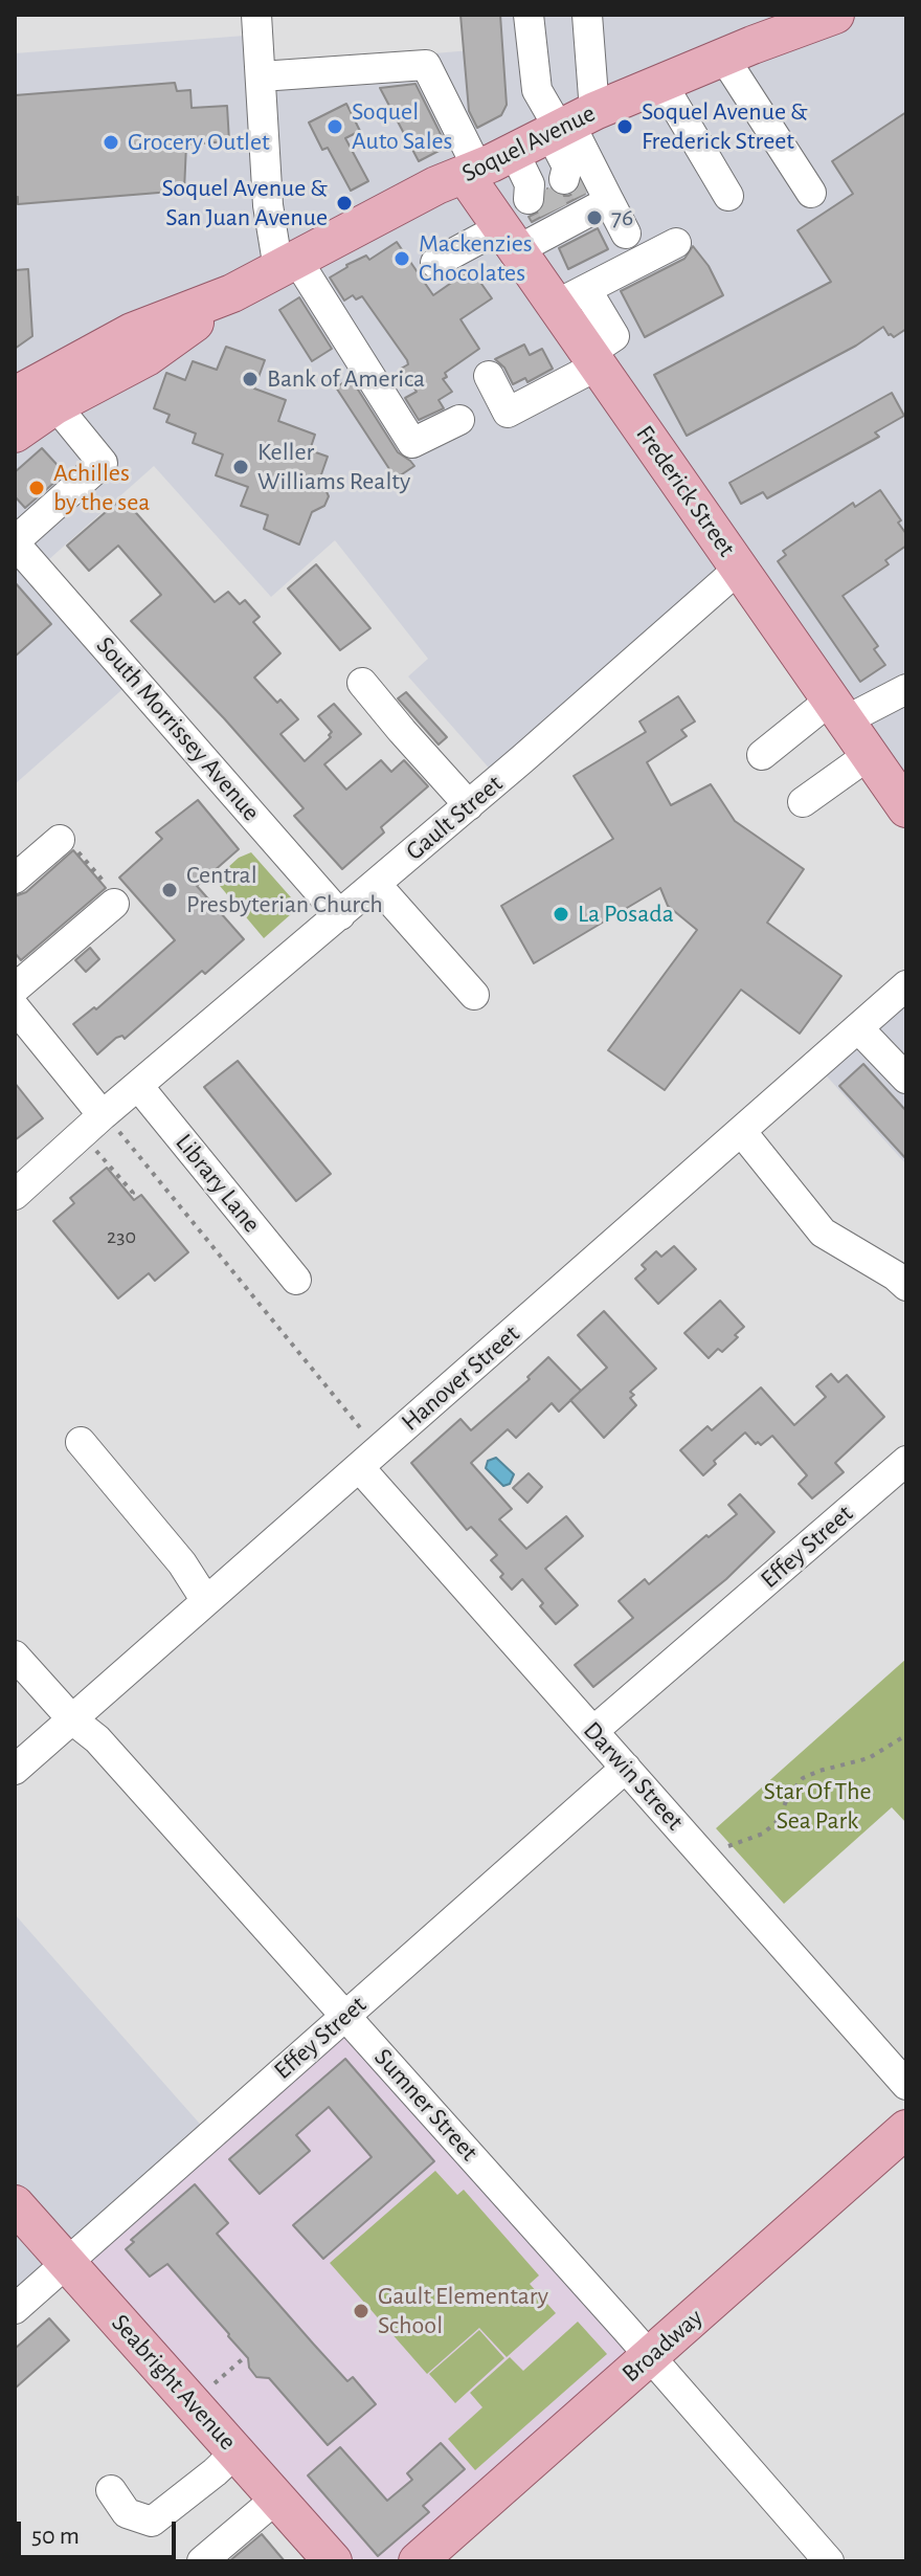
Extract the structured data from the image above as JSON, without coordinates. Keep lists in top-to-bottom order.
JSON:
{
  "streets": {
    "main road": [
      "Soquel Avenue",
      "Frederick Street",
      "Broadway",
      "Seabright Avenue"
    ],
    "street": [
      "South Morrissey Avenue",
      "Gault Street",
      "Library Lane",
      "Hanover Street",
      "Effey Street",
      "Darwin Street",
      "Sumner Street"
    ]
  },
  "crossings": [
    ["Soquel Avenue", "Frederick Street"],
    ["Frederick Street", "Gault Street"],
    ["South Morrissey Avenue", "Gault Street"],
    ["Gault Street", "Library Lane"],
    ["Hanover Street", "Darwin Street"],
    ["Hanover Street", "Sumner Street"],
    ["Effey Street", "Darwin Street"],
    ["Effey Street", "Sumner Street"],
    ["Effey Street", "Seabright Avenue"],
    ["Sumner Street", "Broadway"]
  ],
  "parks": ["Star Of The Sea Park"],
  "places": [
    "Soquel Auto Sales",
    "Soquel Avenue & Frederick Street",
    "Grocery Outlet",
    "Soquel Avenue & San Juan Avenue",
    "76",
    "Mackenzies Chocolates",
    "Bank of America",
    "Keller Williams Realty",
    "Achilles by the sea",
    "Central Presbyterian Church",
    "La Posada",
    "Gault Elementary School"
  ],
  "house_numbers": ["230"],
  "scale_bar": "50 m"
}
